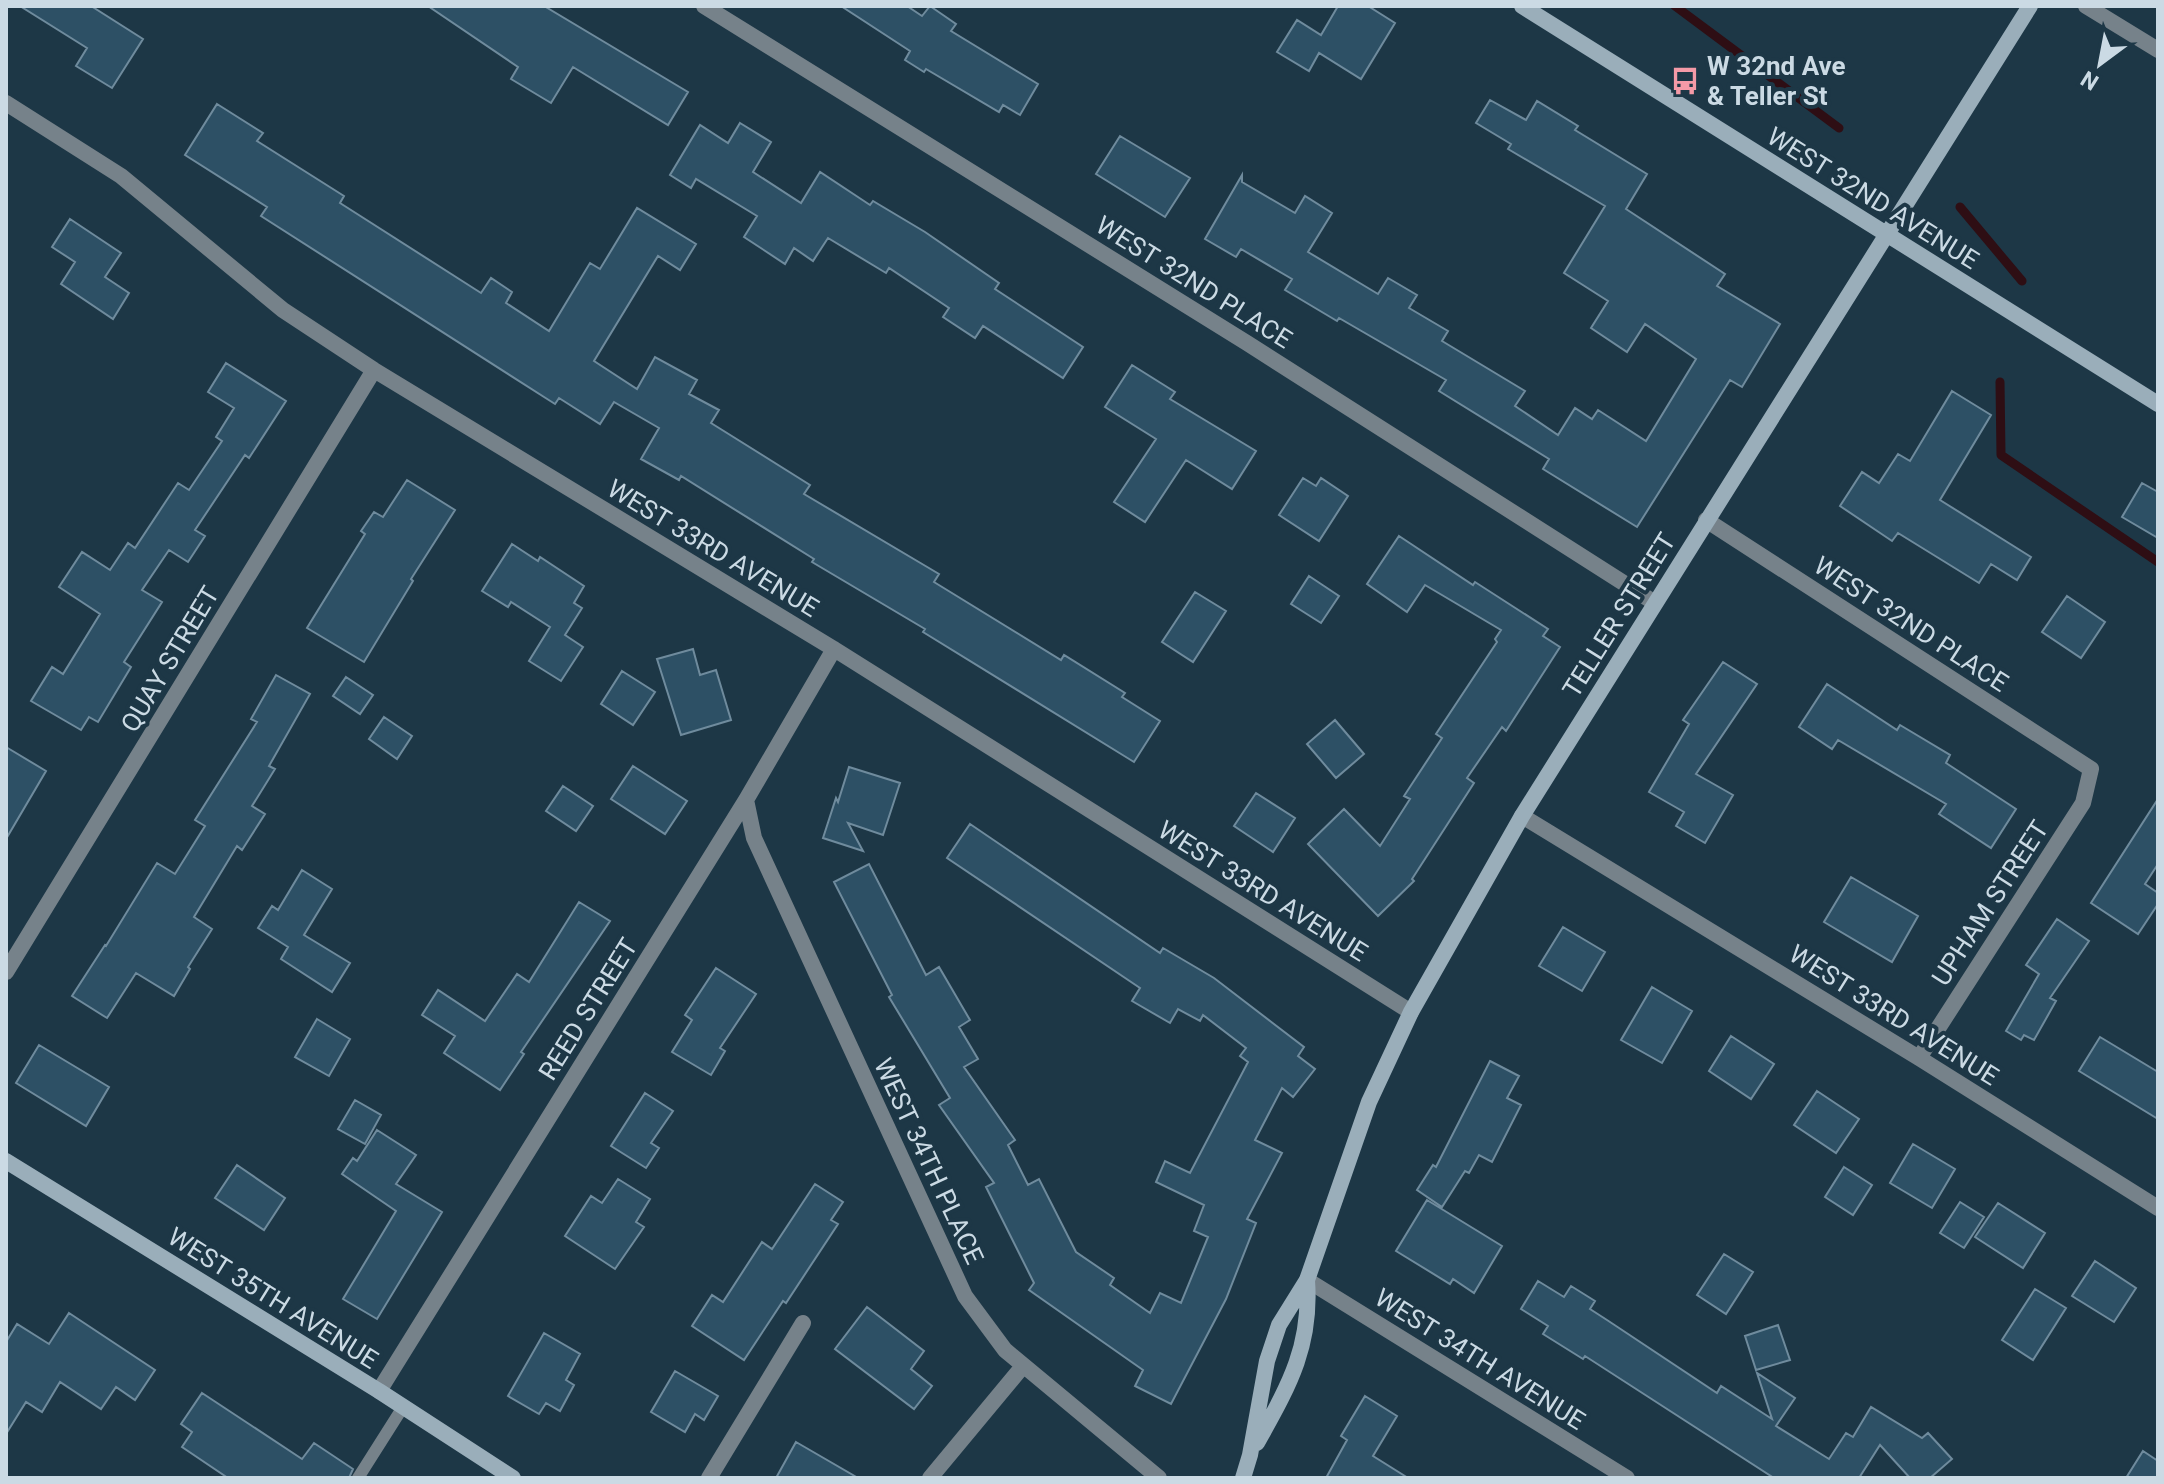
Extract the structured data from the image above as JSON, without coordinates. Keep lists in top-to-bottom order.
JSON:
{
  "streets": {
    "street": [
      "WEST 32ND AVENUE",
      "WEST 32ND PLACE",
      "WEST 33RD AVENUE",
      "TELLER STREET",
      "QUAY STREET",
      "UPHAM STREET",
      "REED STREET",
      "WEST 34TH PLACE",
      "WEST 35TH AVENUE",
      "WEST 34TH AVENUE"
    ]
  },
  "crossings": [
    ["WEST 32ND AVENUE", "TELLER STREET"],
    ["WEST 32ND PLACE", "TELLER STREET"],
    ["WEST 32ND PLACE", "UPHAM STREET"],
    ["WEST 33RD AVENUE", "TELLER STREET"],
    ["WEST 33RD AVENUE", "QUAY STREET"],
    ["WEST 33RD AVENUE", "UPHAM STREET"],
    ["WEST 33RD AVENUE", "REED STREET"],
    ["TELLER STREET", "WEST 34TH AVENUE"],
    ["REED STREET", "WEST 34TH PLACE"],
    ["REED STREET", "WEST 35TH AVENUE"]
  ],
  "places": {
    "bus stop": ["W 32nd Ave & Teller St"]
  },
  "north": "bottom left"
}
